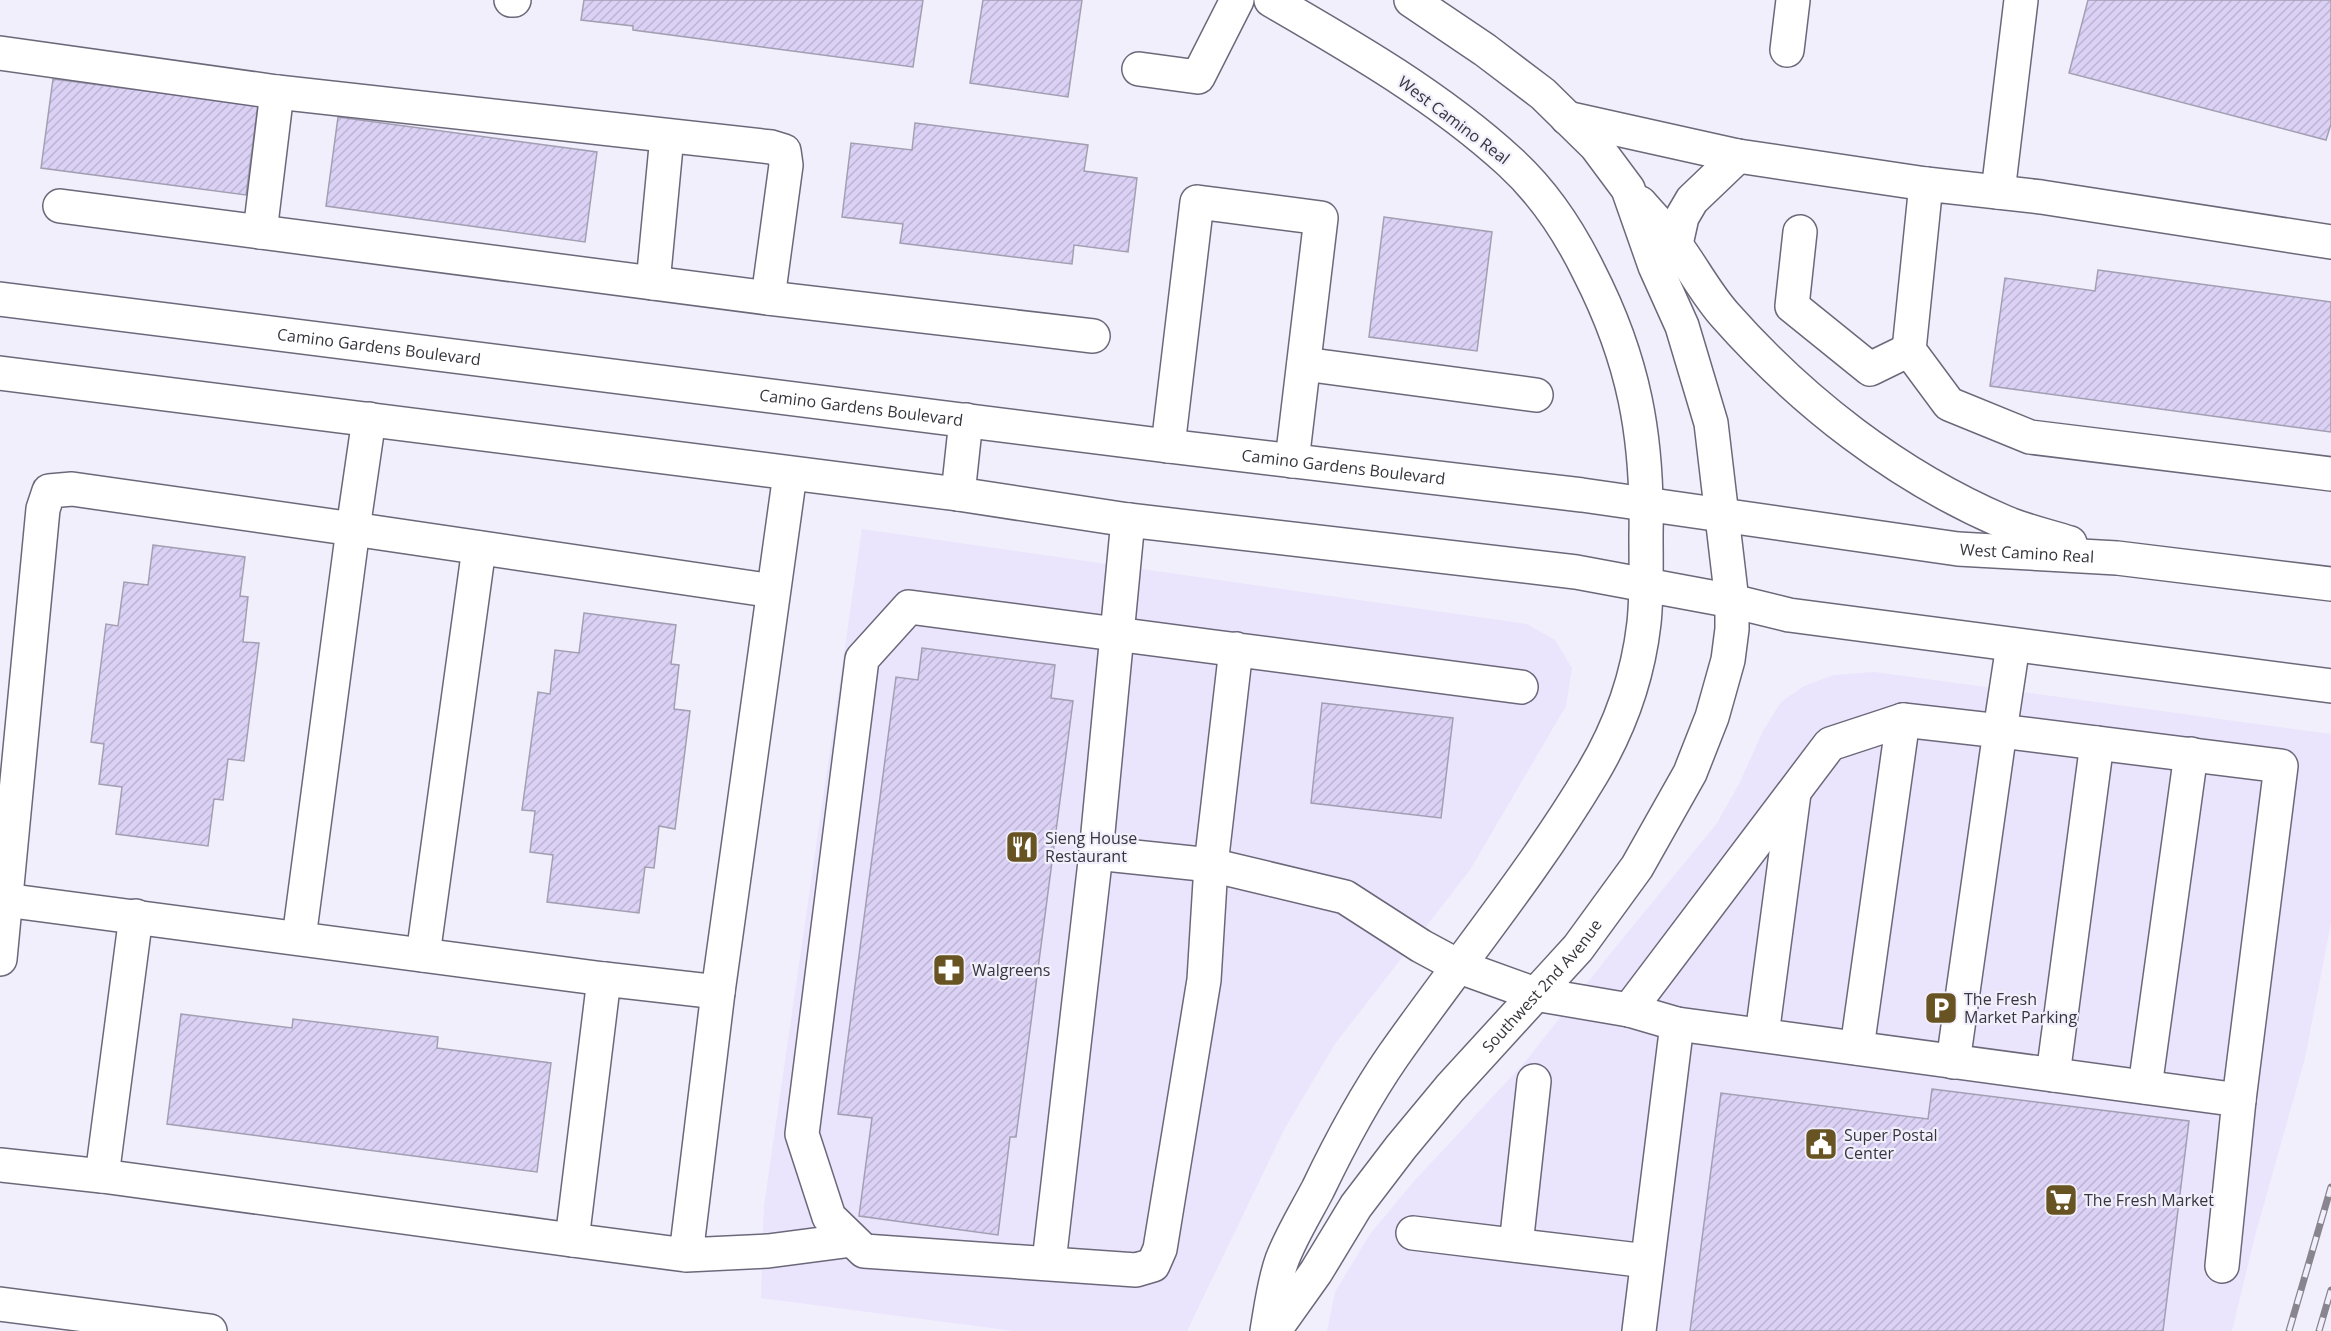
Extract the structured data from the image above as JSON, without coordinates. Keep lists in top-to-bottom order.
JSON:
{
  "streets": {
    "street": ["West Camino Real", "Camino Gardens Boulevard", "Southwest 2nd Avenue"]
  },
  "crossings": [
    ["West Camino Real", "Camino Gardens Boulevard"]
  ],
  "places": {
    "restaurant": ["Sieng House Restaurant"],
    "pharmacy": ["Walgreens"],
    "parking": ["The Fresh Market Parking"],
    "public building": ["Super Postal Center"],
    "supermarket": ["The Fresh Market"]
  }
}
